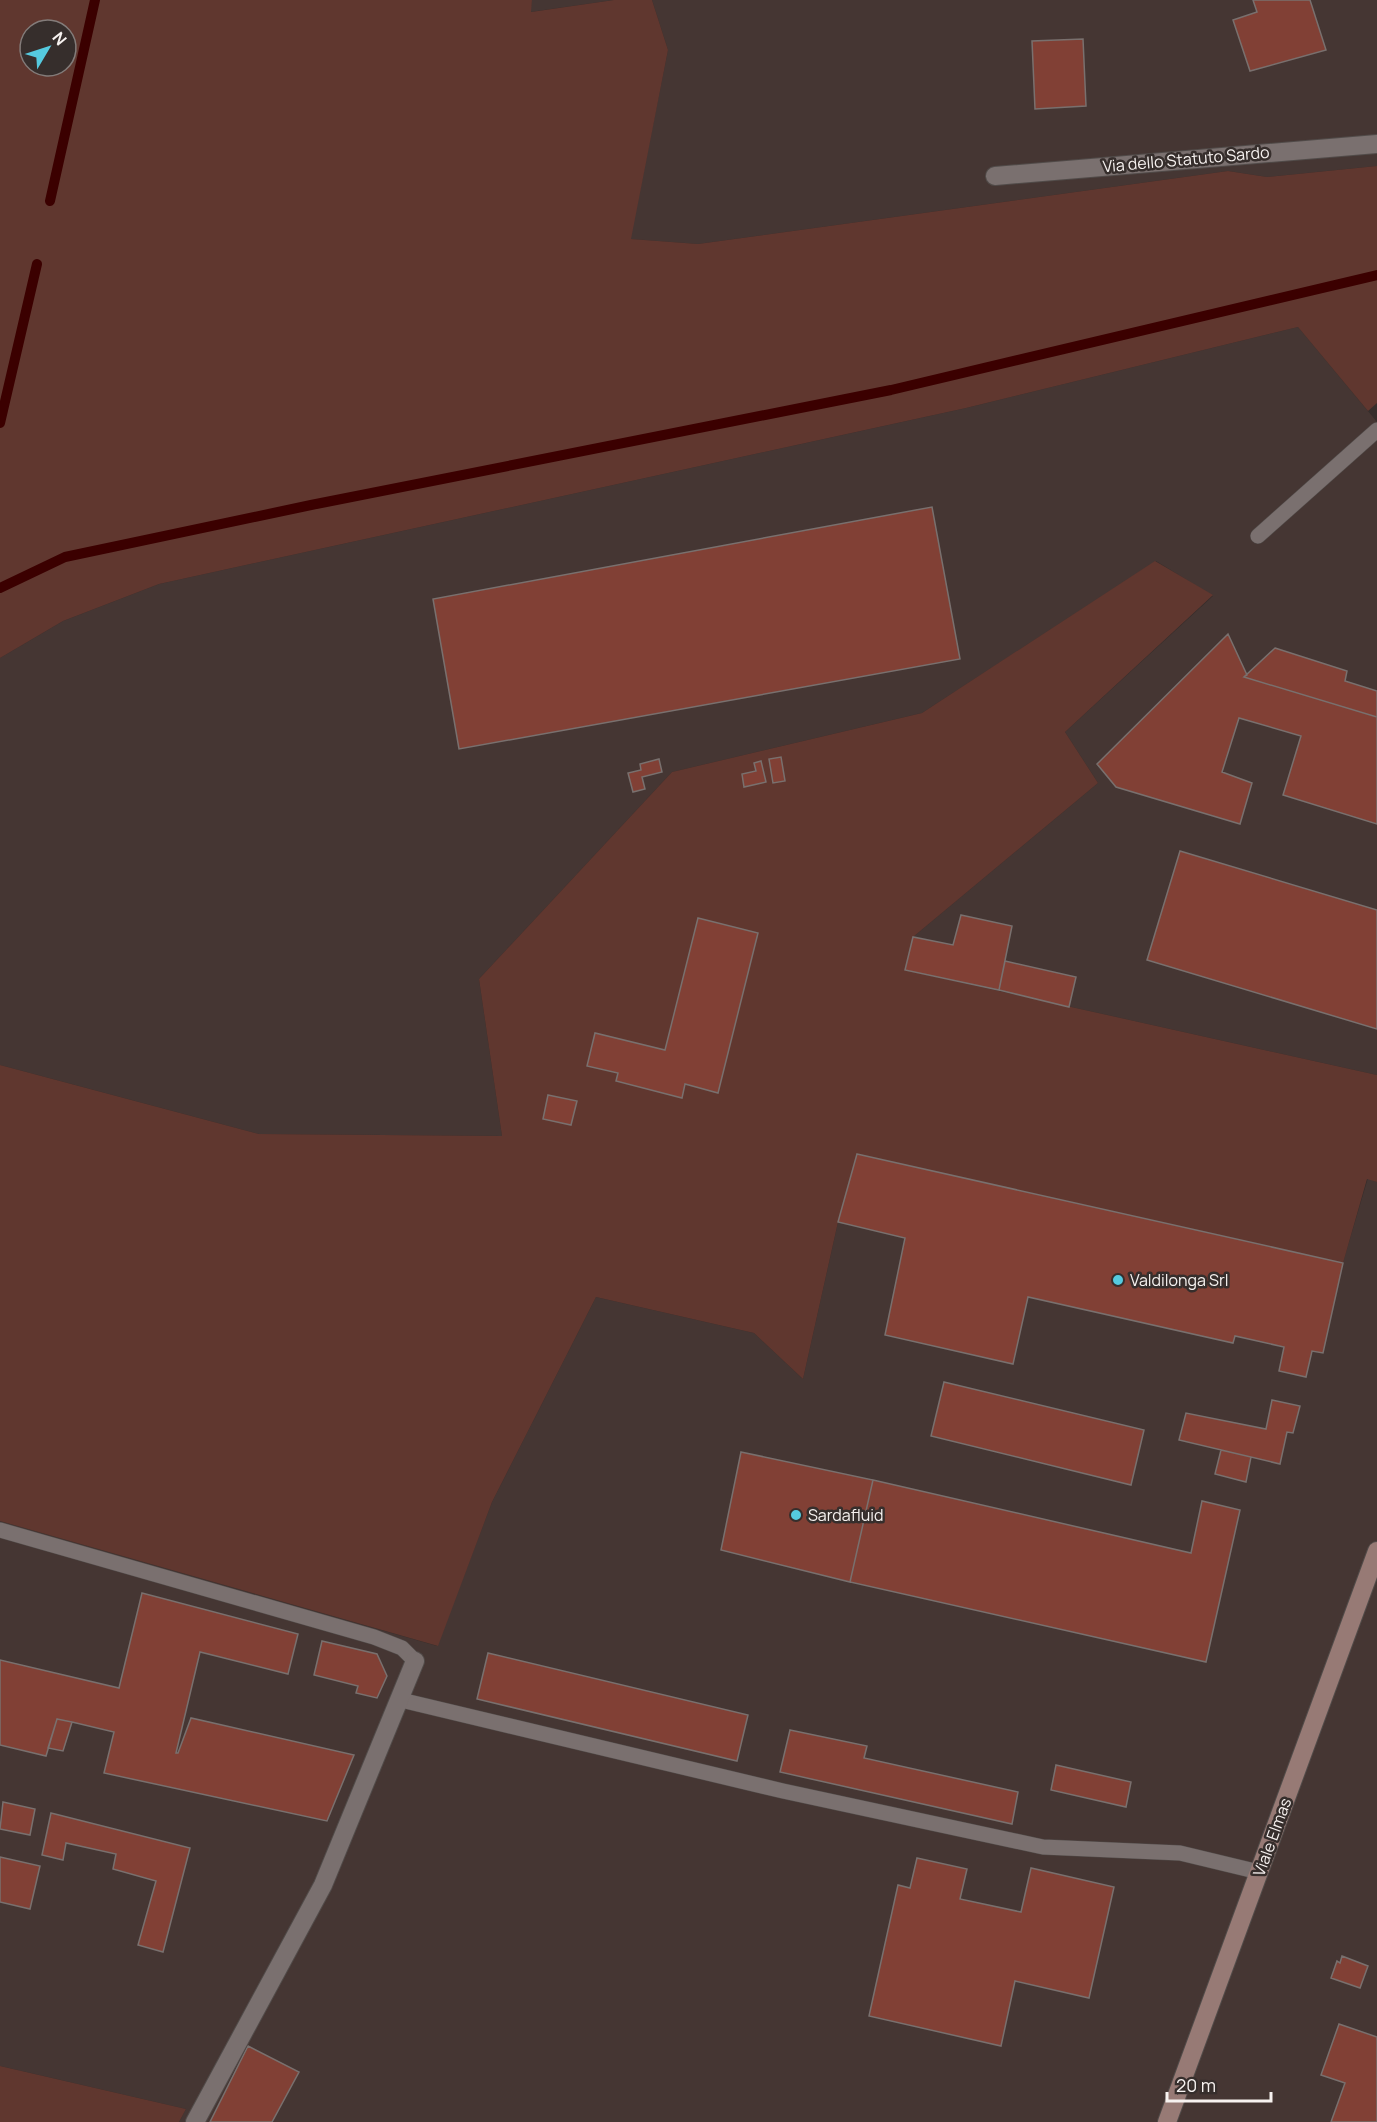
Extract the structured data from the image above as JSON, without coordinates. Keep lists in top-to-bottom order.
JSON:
{
  "streets": {
    "main road": ["Viale Elmas"],
    "street": ["Via dello Statuto Sardo"]
  },
  "places": ["Valdilonga Srl", "Sardafluid"],
  "scale_bar": "20 m",
  "north": "top right"
}
